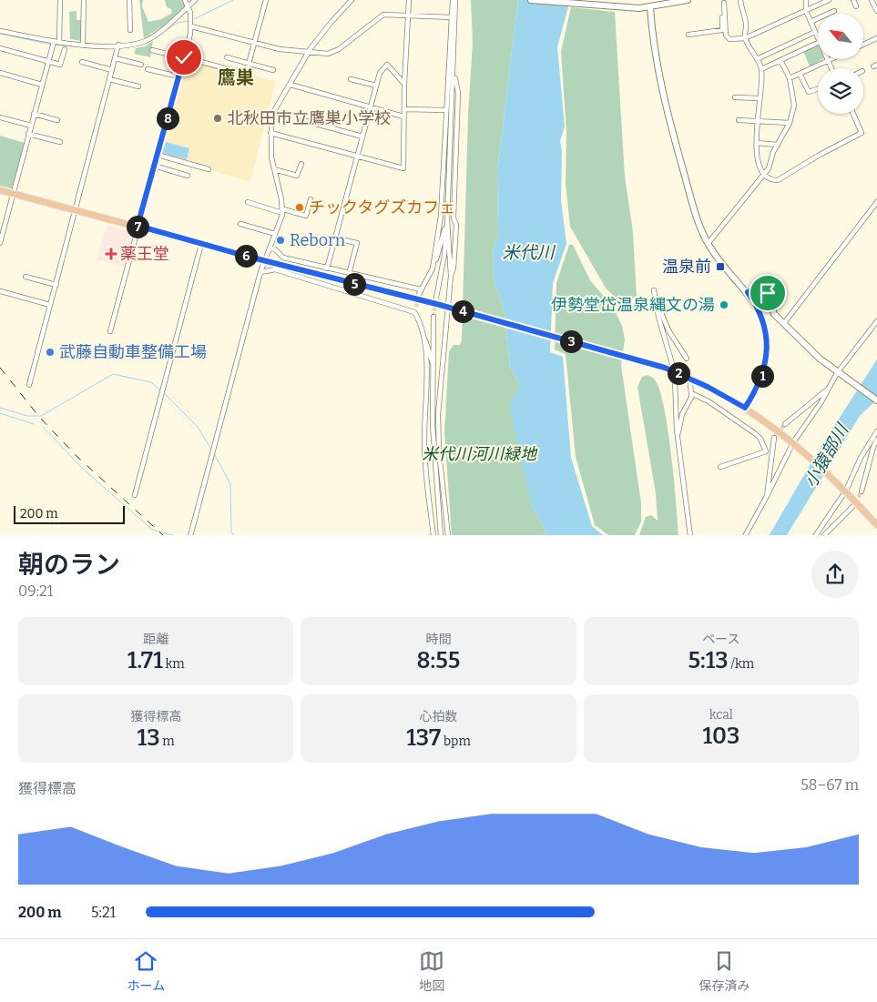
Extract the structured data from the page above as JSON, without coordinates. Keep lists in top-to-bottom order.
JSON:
{
  "districts": ["鷹巣"],
  "water": ["米代川", "小猿部川"],
  "parks": ["米代川河川緑地"],
  "places": {
    "other": [
      "北秋田市立鷹巣小学校",
      "チックタグズカフェ",
      "Reborn",
      "伊勢堂岱温泉縄文の湯",
      "武藤自動車整備工場"
    ],
    "health": ["薬王堂"],
    "transit": ["温泉前"]
  },
  "scale_bar": "200 m",
  "north": "top left",
  "page": {
    "pins": [
      "8",
      "7",
      "6",
      "5",
      "4",
      "3",
      "2",
      "1"
    ],
    "scale": "200 m",
    "heading": ["朝のラン", "09:21"],
    "stats": [
      ["距離", "1.71 km"],
      ["時間", "8:55"],
      ["ペース", "5:13 /km"],
      ["獲得標高", "13 m"],
      ["心拍数", "137 bpm"],
      ["kcal", "103"]
    ],
    "chart": ["獲得標高", "58–67 m"],
    "list": [
      {
        "name": "200 m",
        "note": "5:21"
      }
    ],
    "tabs": ["ホーム", "地図", "保存済み"]
  }
}
